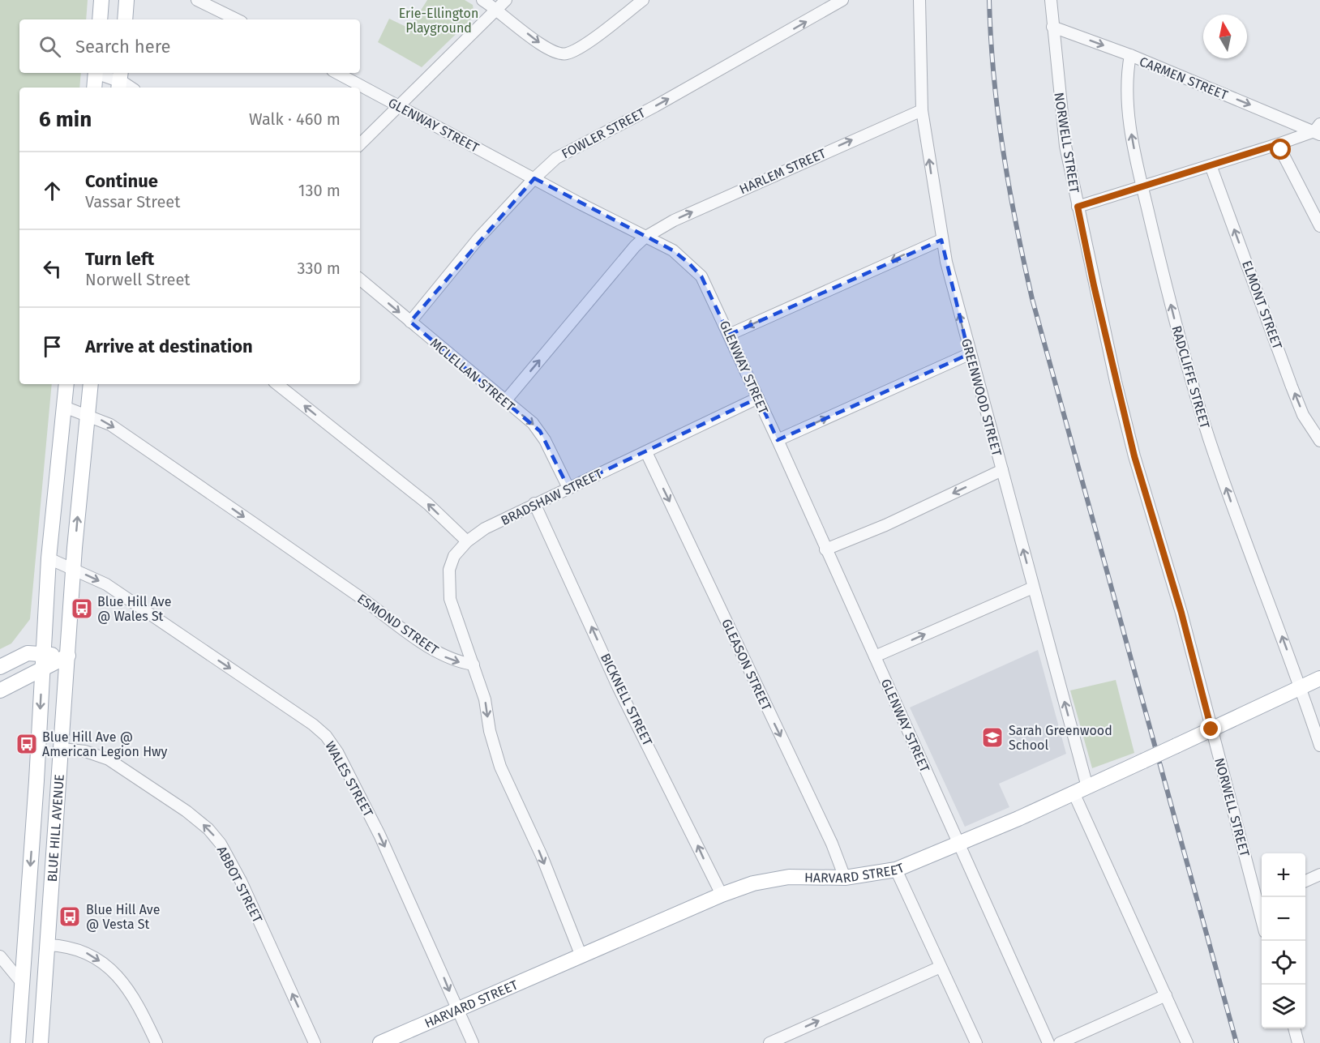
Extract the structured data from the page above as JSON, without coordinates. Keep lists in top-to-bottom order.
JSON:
{
  "streets": {
    "main road": ["BLUE HILL AVENUE", "HARVARD STREET"],
    "street": [
      "CARMEN STREET",
      "GLENWAY STREET",
      "FOWLER STREET",
      "NORWELL STREET",
      "HARLEM STREET",
      "ELMONT STREET",
      "MCLELLAN STREET",
      "RADCLIFFE STREET",
      "GREENWOOD STREET",
      "BRADSHAW STREET",
      "ESMOND STREET",
      "GLEASON STREET",
      "BICKNELL STREET",
      "WALES STREET",
      "ABBOT STREET"
    ]
  },
  "crossings": [
    ["CARMEN STREET", "NORWELL STREET"],
    ["CARMEN STREET", "RADCLIFFE STREET"],
    ["GLENWAY STREET", "FOWLER STREET"],
    ["GLENWAY STREET", "HARLEM STREET"],
    ["GLENWAY STREET", "BRADSHAW STREET"],
    ["GLENWAY STREET", "HARVARD STREET"],
    ["FOWLER STREET", "MCLELLAN STREET"],
    ["NORWELL STREET", "HARVARD STREET"],
    ["HARLEM STREET", "MCLELLAN STREET"],
    ["HARLEM STREET", "GREENWOOD STREET"],
    ["MCLELLAN STREET", "BRADSHAW STREET"],
    ["RADCLIFFE STREET", "HARVARD STREET"],
    ["GREENWOOD STREET", "HARVARD STREET"],
    ["BRADSHAW STREET", "ESMOND STREET"],
    ["BRADSHAW STREET", "GLEASON STREET"],
    ["BRADSHAW STREET", "BICKNELL STREET"],
    ["ESMOND STREET", "BLUE HILL AVENUE"],
    ["GLEASON STREET", "HARVARD STREET"],
    ["BICKNELL STREET", "HARVARD STREET"],
    ["WALES STREET", "BLUE HILL AVENUE"],
    ["WALES STREET", "HARVARD STREET"],
    ["BLUE HILL AVENUE", "ABBOT STREET"]
  ],
  "one_way": [
    "CARMEN STREET",
    "FOWLER STREET",
    "HARLEM STREET",
    "MCLELLAN STREET",
    "RADCLIFFE STREET",
    "GREENWOOD STREET",
    "ESMOND STREET",
    "GLEASON STREET",
    "BICKNELL STREET",
    "WALES STREET",
    "ABBOT STREET"
  ],
  "parks": ["Erie-Ellington Playground"],
  "places": {
    "bus stop": ["Blue Hill Ave @ Wales St", "Blue Hill Ave @ American Legion Hwy", "Blue Hill Ave @ Vesta St"],
    "school or university": ["Sarah Greenwood School"]
  },
  "north": "top",
  "page": {
    "search": "Search here",
    "heading": ["6 min", "Walk · 460 m"],
    "list": [
      ["Continue", "Vassar Street", "130 m"],
      ["Turn left", "Norwell Street", "330 m"],
      "Arrive at destination"
    ],
    "map_buttons": ["+", "−"]
  }
}
